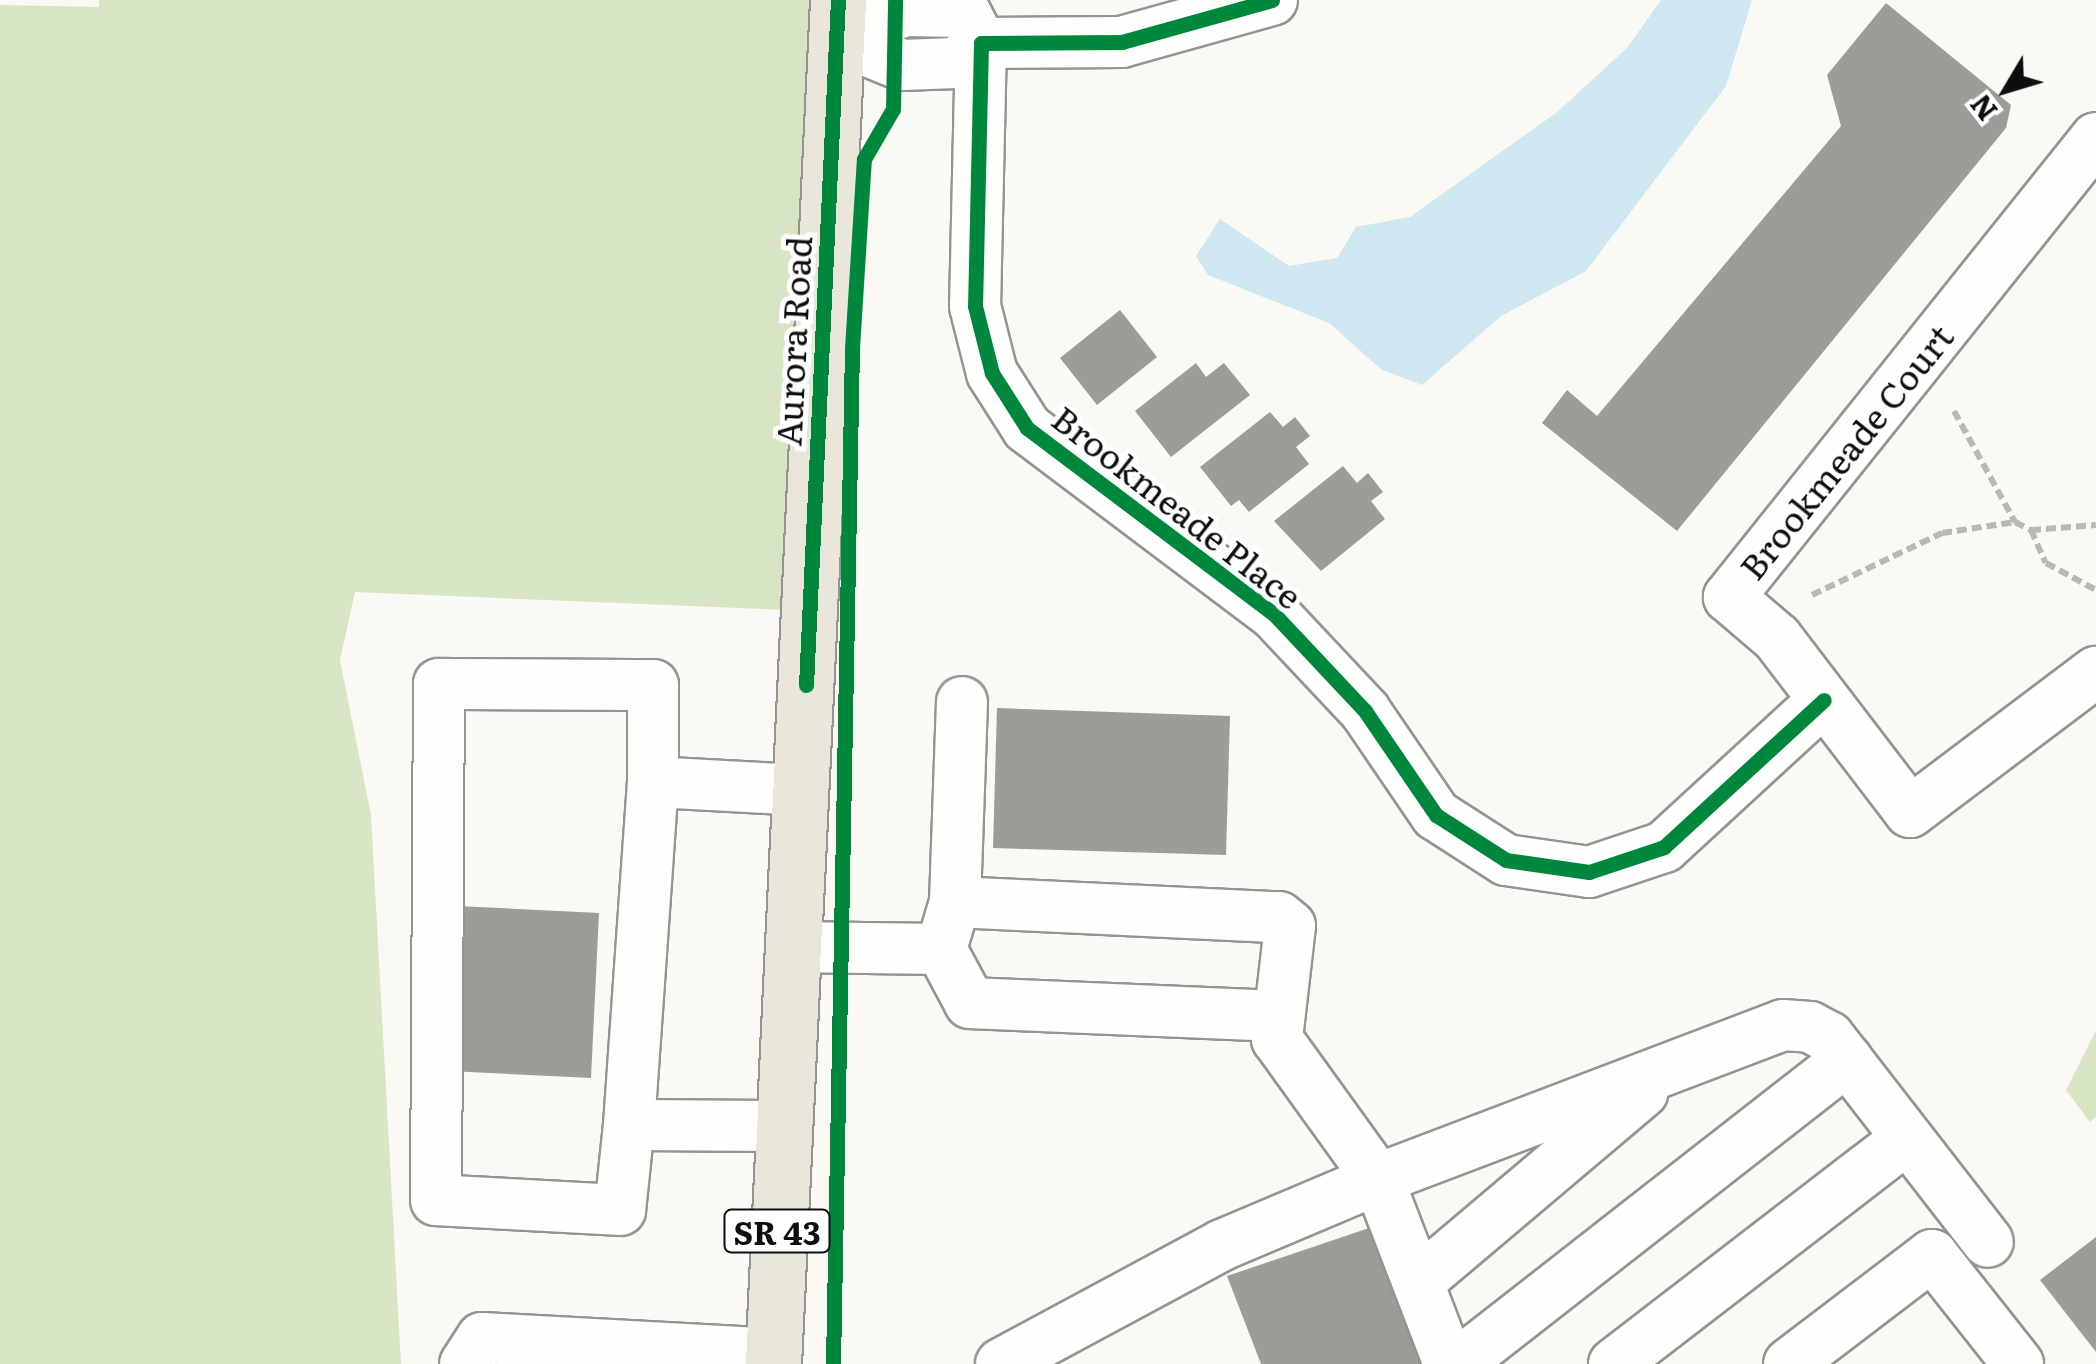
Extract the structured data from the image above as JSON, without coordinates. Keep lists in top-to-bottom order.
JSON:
{
  "streets": {
    "main road": ["Aurora Road", "SR 43"],
    "street": ["Brookmeade Court", "Brookmeade Place"]
  },
  "crossings": [
    ["Brookmeade Court", "Brookmeade Place"]
  ],
  "north": "bottom left"
}
